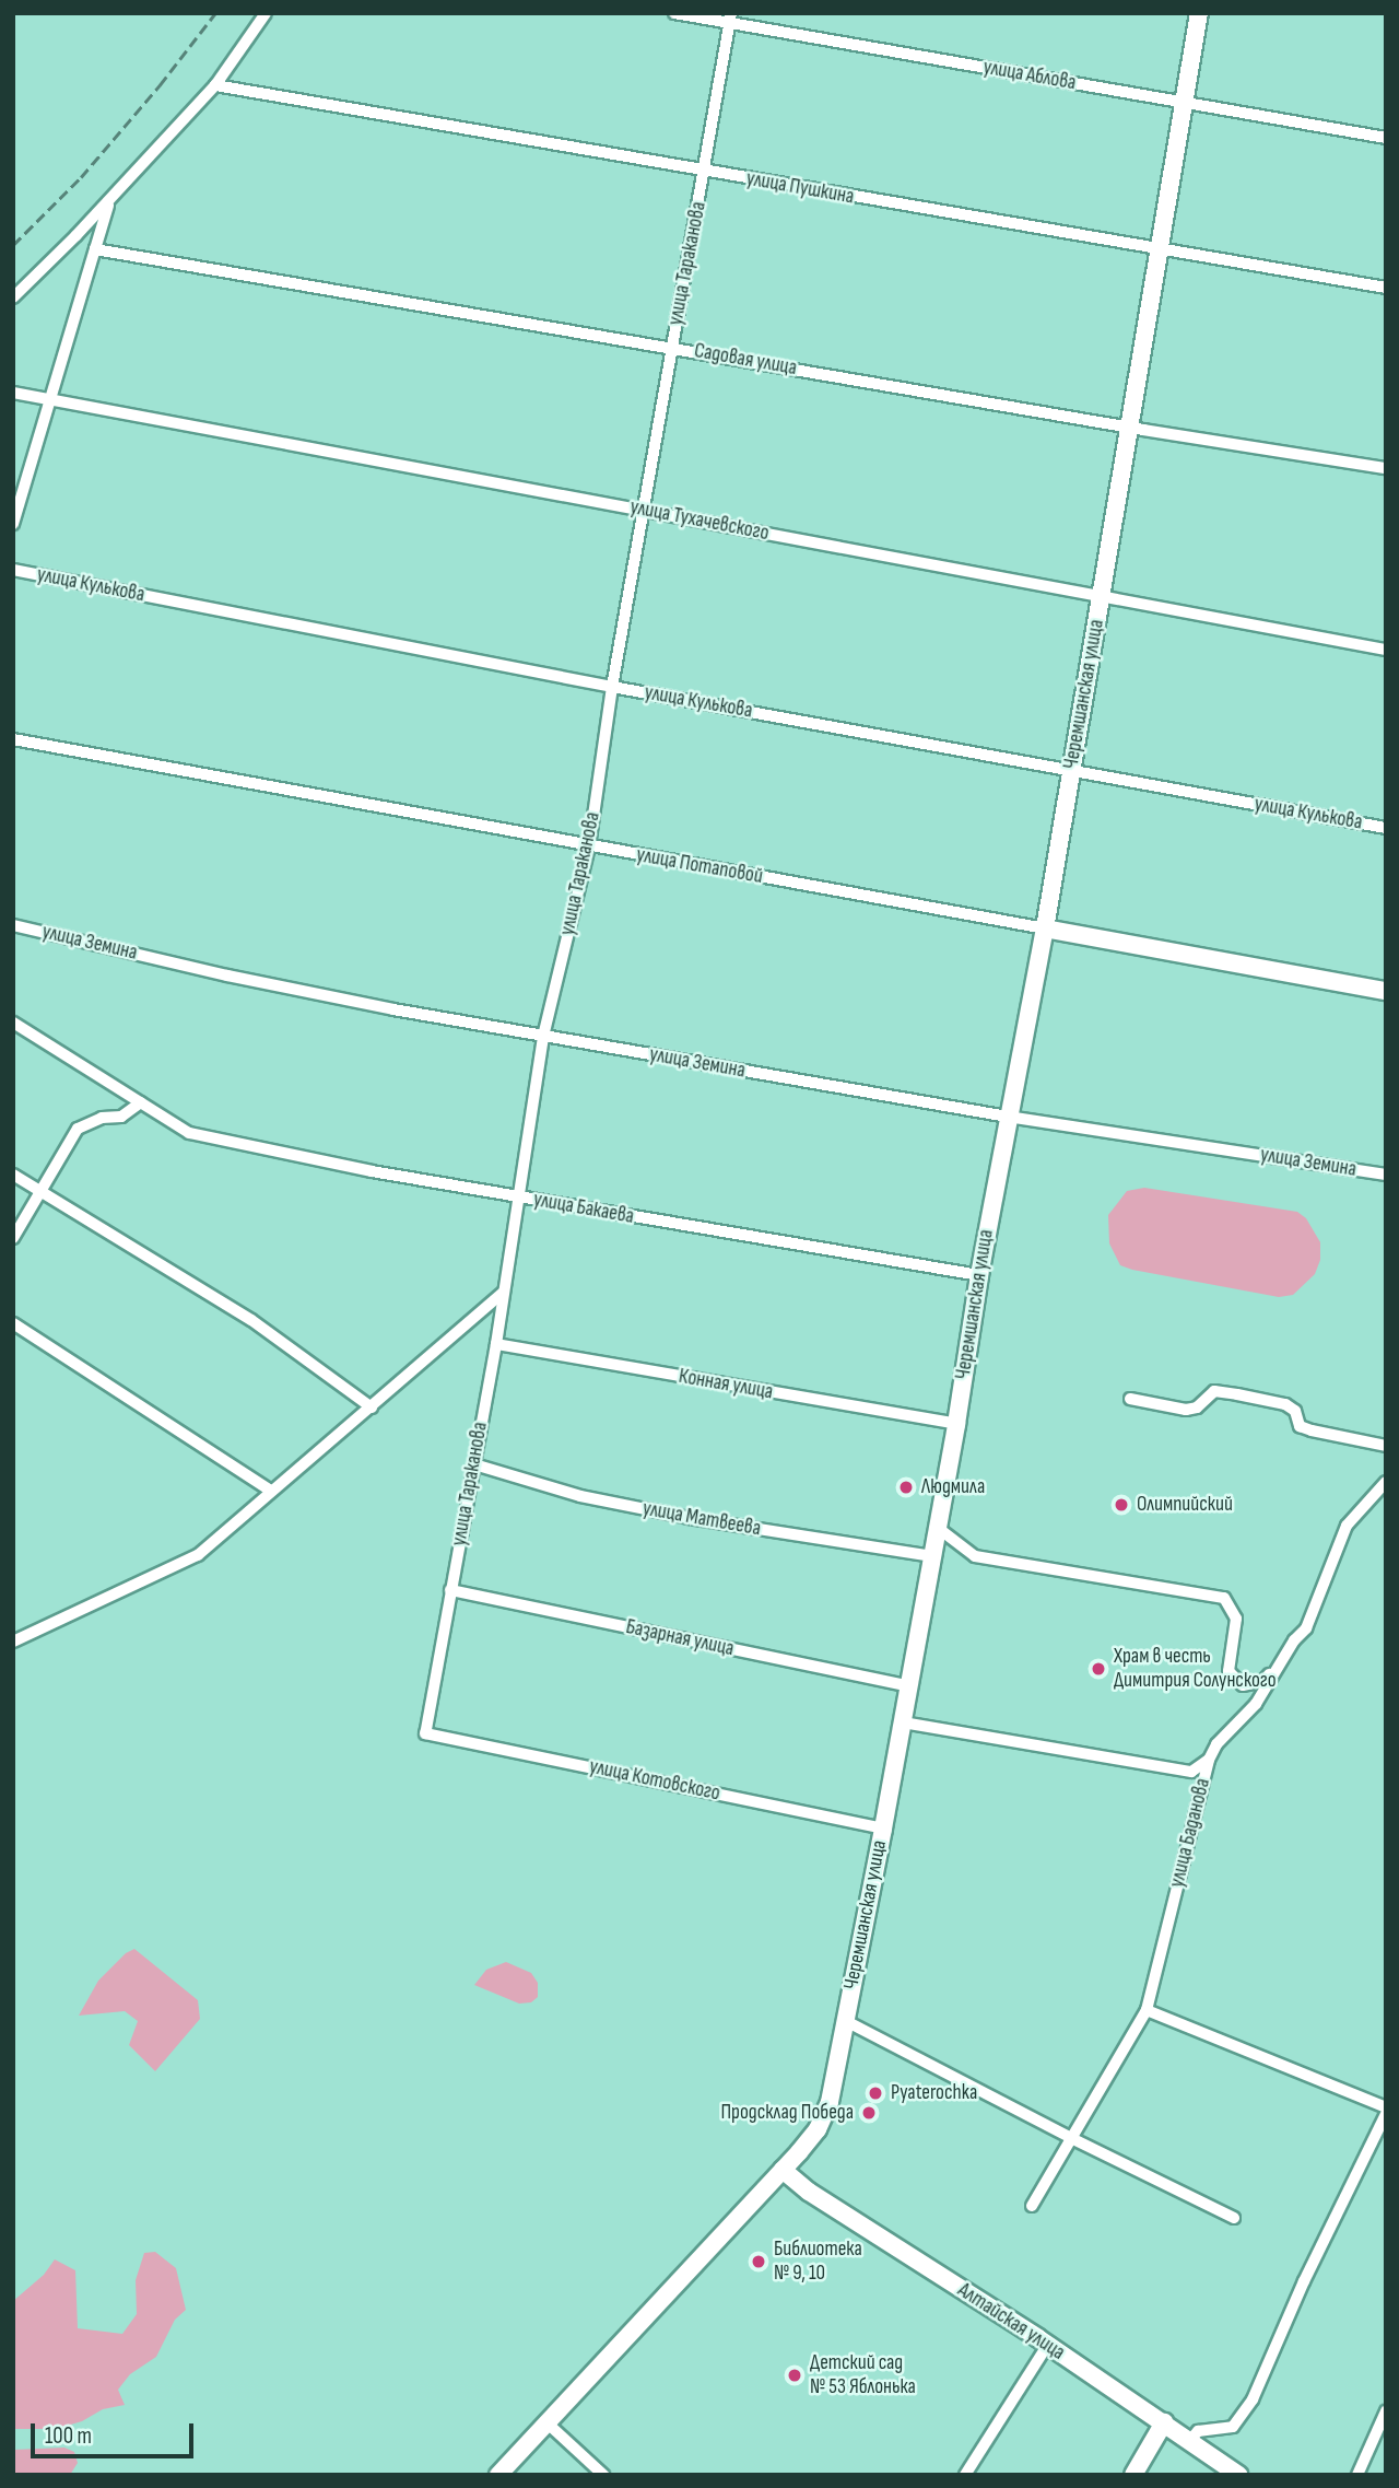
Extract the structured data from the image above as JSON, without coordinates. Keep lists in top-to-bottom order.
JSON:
{
  "streets": {
    "main road": ["Черемшанская улица", "улица Потаповой", "Алтайская улица"],
    "street": [
      "улица Аблова",
      "улица Пушкина",
      "улица Тараканова",
      "Садовая улица",
      "улица Тухачевского",
      "улица Кулькова",
      "улица Земина",
      "улица Бакаева",
      "Конная улица",
      "улица Матвеева",
      "Базарная улица",
      "улица Котовского",
      "улица Баданова"
    ]
  },
  "crossings": [
    ["улица Аблова", "улица Тараканова"],
    ["улица Аблова", "Черемшанская улица"],
    ["улица Пушкина", "улица Тараканова"],
    ["улица Пушкина", "Черемшанская улица"],
    ["улица Тараканова", "Садовая улица"],
    ["улица Тараканова", "улица Тухачевского"],
    ["улица Тараканова", "улица Кулькова"],
    ["улица Тараканова", "улица Потаповой"],
    ["улица Тараканова", "улица Земина"],
    ["улица Тараканова", "улица Бакаева"],
    ["улица Тараканова", "Конная улица"],
    ["улица Тараканова", "улица Матвеева"],
    ["улица Тараканова", "Базарная улица"],
    ["улица Тараканова", "улица Котовского"],
    ["Садовая улица", "Черемшанская улица"],
    ["улица Тухачевского", "Черемшанская улица"],
    ["улица Кулькова", "Черемшанская улица"],
    ["Черемшанская улица", "улица Потаповой"],
    ["Черемшанская улица", "улица Земина"],
    ["Черемшанская улица", "улица Бакаева"],
    ["Черемшанская улица", "Конная улица"],
    ["Черемшанская улица", "улица Матвеева"],
    ["Черемшанская улица", "Базарная улица"],
    ["Черемшанская улица", "улица Котовского"],
    ["Черемшанская улица", "Алтайская улица"]
  ],
  "places": [
    "Людмила",
    "Олимпийский",
    "Храм в честь Димитрия Солунского",
    "Pyaterochka",
    "Продсклад Победа",
    "Библиотека № 9, 10",
    "Детский сад № 53 Яблонька"
  ],
  "scale_bar": "100 m"
}
